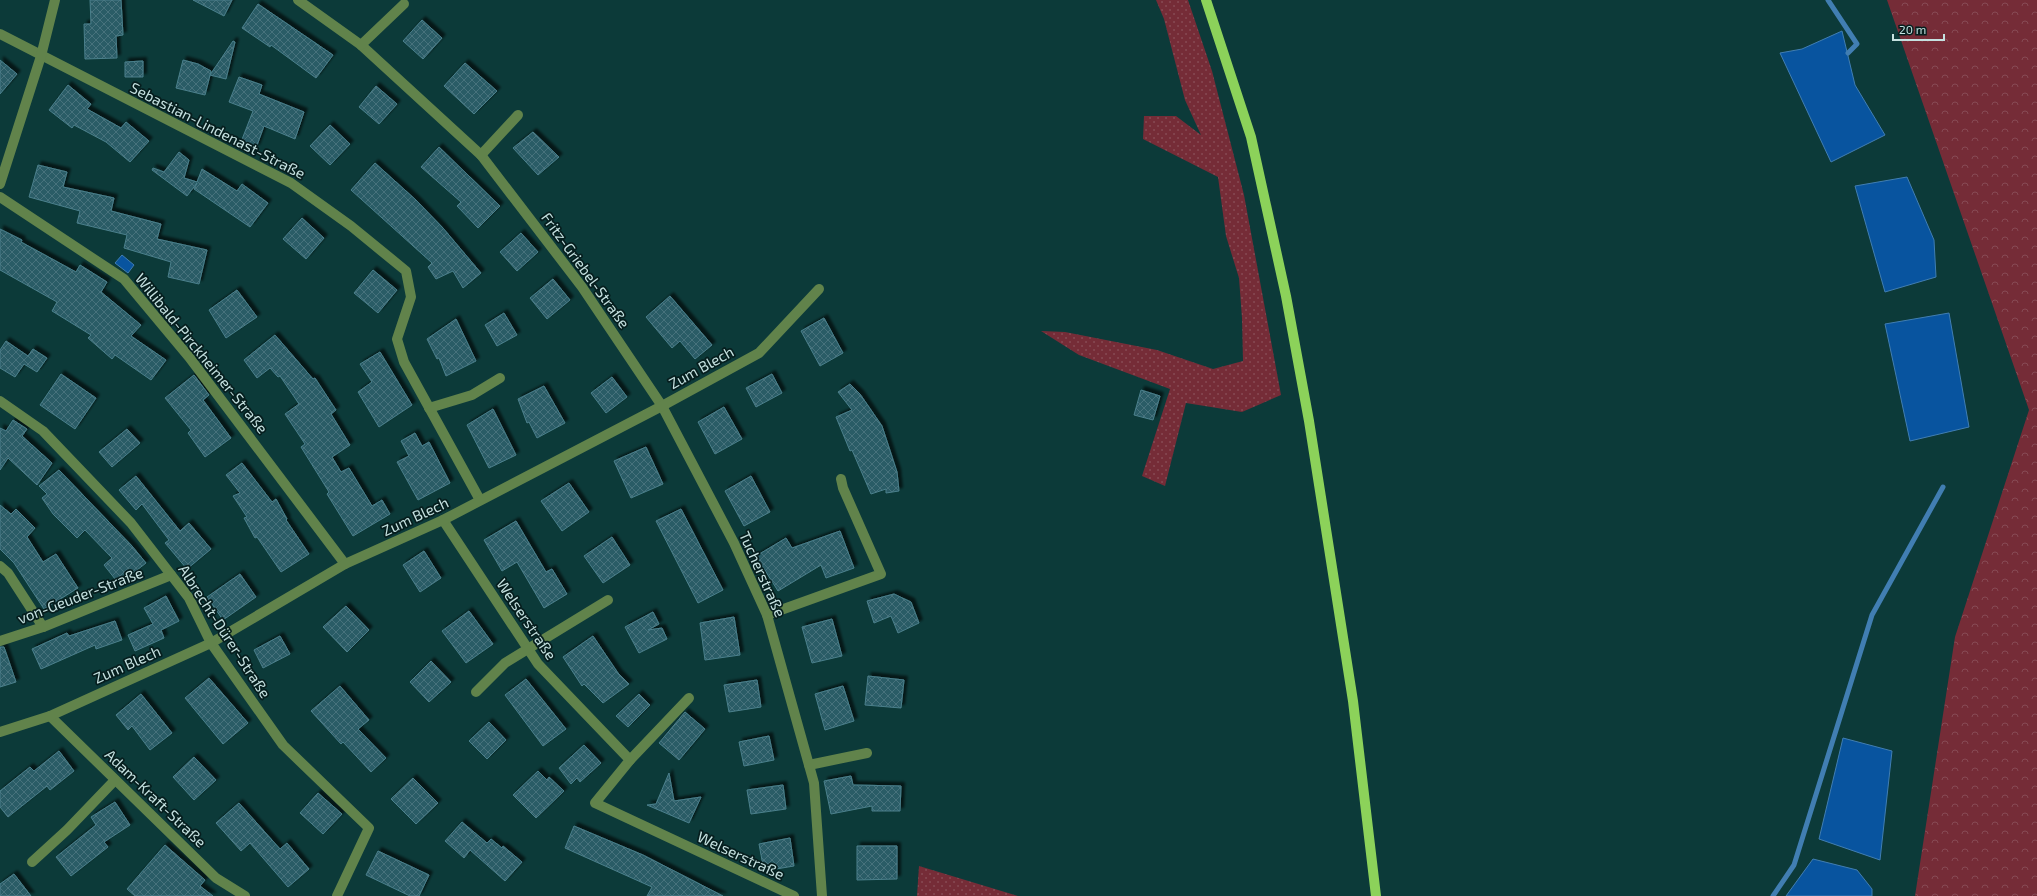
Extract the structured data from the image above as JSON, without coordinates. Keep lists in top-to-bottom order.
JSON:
{
  "streets": {
    "street": [
      "Sebastian-Lindenast-Straße",
      "Fritz-Griebel-Straße",
      "Willibald-Pirckheimer-Straße",
      "Zum Blech",
      "Tucherstraße",
      "von-Geuder-Straße",
      "Welserstraße",
      "Albrecht-Dürer-Straße",
      "Adam-Kraft-Straße"
    ]
  },
  "crossings": [
    ["Sebastian-Lindenast-Straße", "Zum Blech"],
    ["Fritz-Griebel-Straße", "Zum Blech"],
    ["Fritz-Griebel-Straße", "Tucherstraße"],
    ["Willibald-Pirckheimer-Straße", "Zum Blech"],
    ["Zum Blech", "Tucherstraße"],
    ["Zum Blech", "Welserstraße"],
    ["Zum Blech", "Albrecht-Dürer-Straße"],
    ["Zum Blech", "Adam-Kraft-Straße"],
    ["von-Geuder-Straße", "Albrecht-Dürer-Straße"]
  ],
  "scale_bar": "20 m"
}
